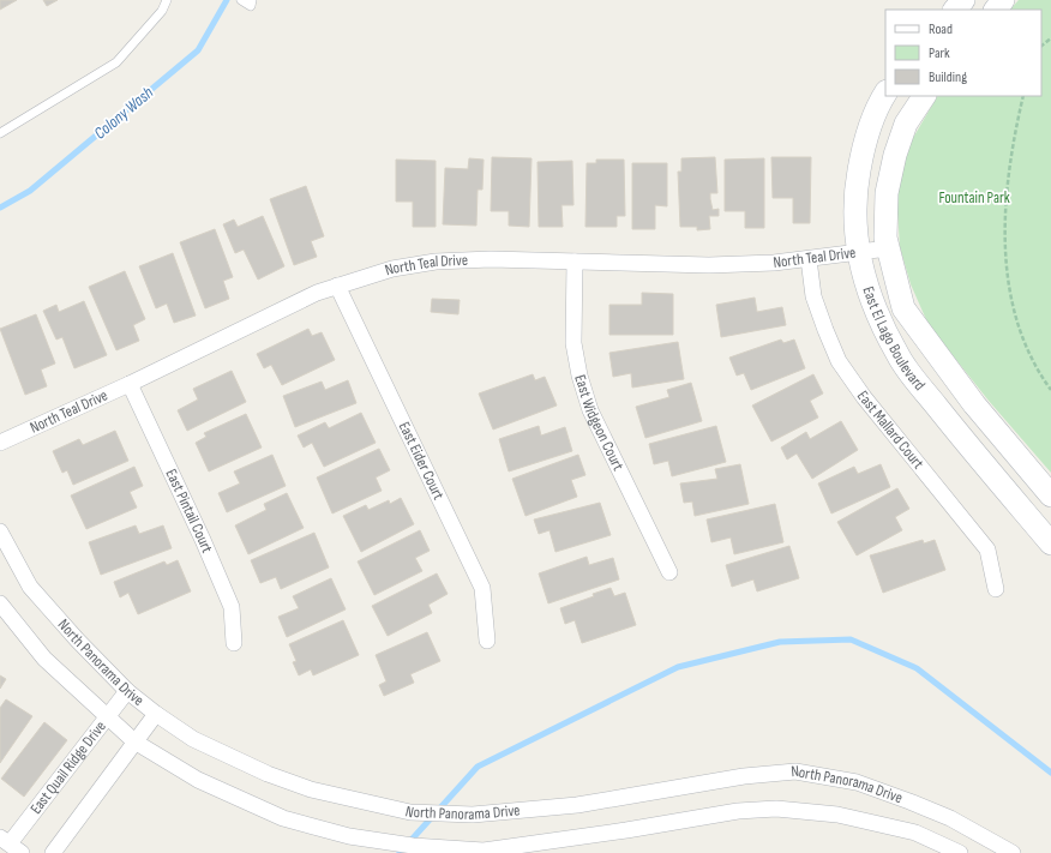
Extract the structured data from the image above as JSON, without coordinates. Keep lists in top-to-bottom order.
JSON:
{
  "streets": {
    "street": [
      "North Teal Drive",
      "East El Lago Boulevard",
      "East Widgeon Court",
      "East Mallard Court",
      "East Eider Court",
      "East Pintail Court",
      "North Panorama Drive",
      "East Quail Ridge Drive"
    ]
  },
  "crossings": [
    ["North Teal Drive", "East El Lago Boulevard"],
    ["North Teal Drive", "East Widgeon Court"],
    ["North Teal Drive", "East Mallard Court"],
    ["North Teal Drive", "East Eider Court"],
    ["North Teal Drive", "East Pintail Court"],
    ["North Panorama Drive", "East Quail Ridge Drive"]
  ],
  "water": ["Colony Wash"],
  "parks": ["Fountain Park"],
  "legend": ["Road", "Park", "Building"]
}
